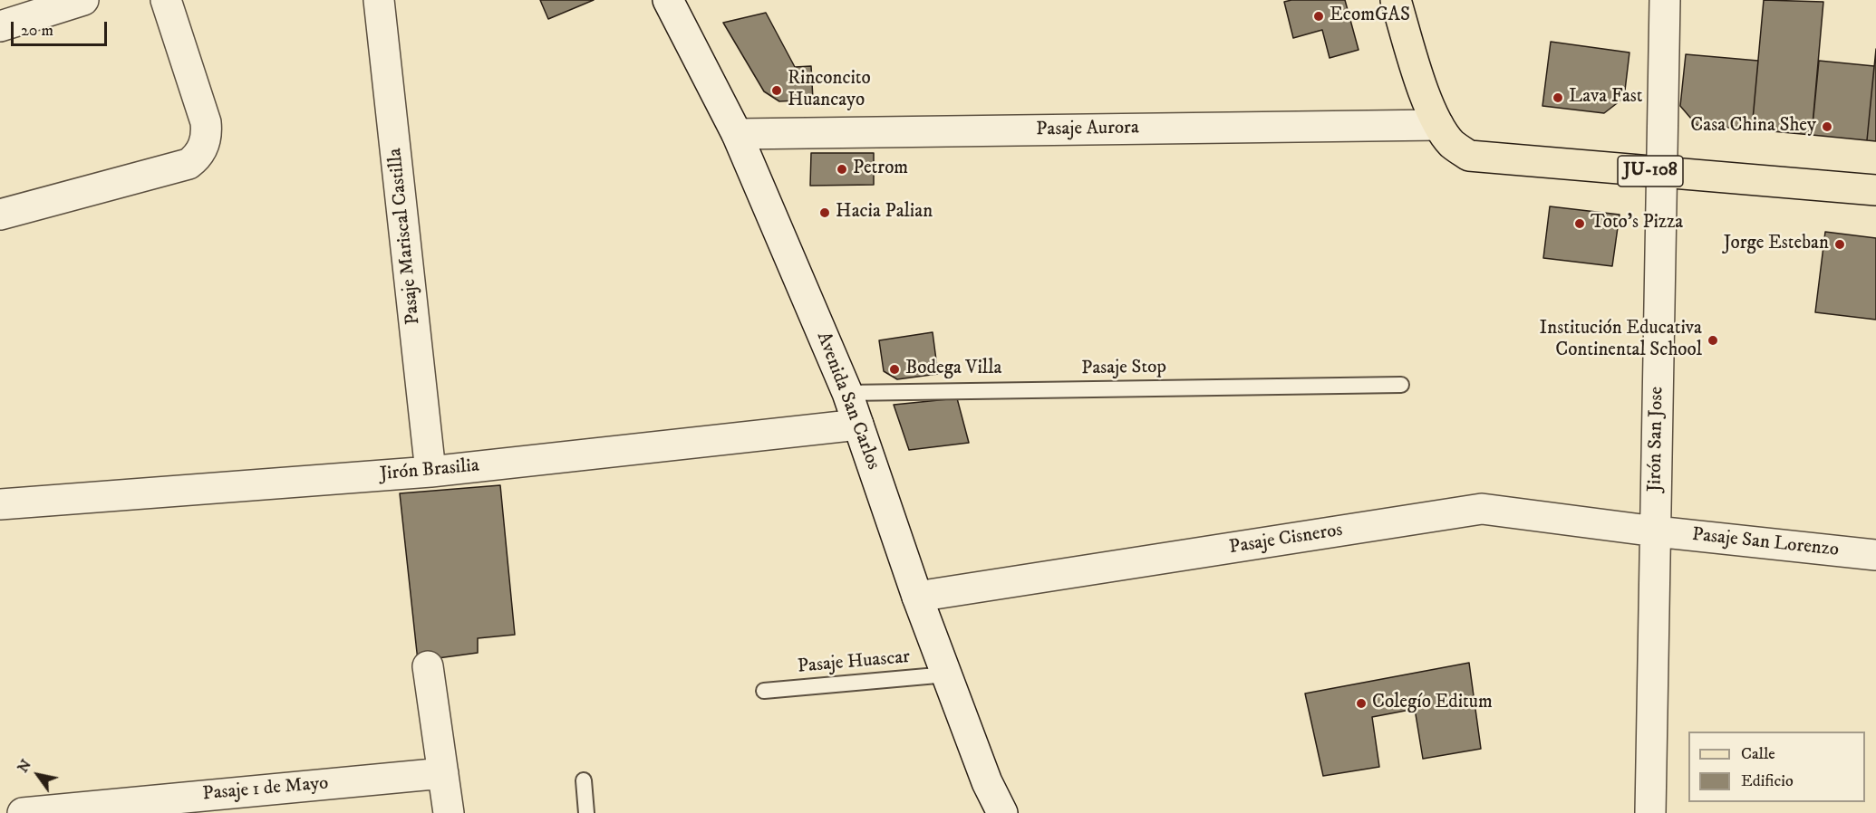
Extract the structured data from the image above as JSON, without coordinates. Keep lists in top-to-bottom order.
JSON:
{
  "streets": {
    "main road": ["JU-108"],
    "street": [
      "Pasaje Aurora",
      "Pasaje Mariscal Castilla",
      "Avenida San Carlos",
      "Jirón San Jose",
      "Jirón Brasilia",
      "Pasaje Cisneros",
      "Pasaje San Lorenzo",
      "Pasaje 1 de Mayo"
    ],
    "lane": ["Pasaje Stop", "Pasaje Huascar"]
  },
  "crossings": [
    ["Pasaje Aurora", "JU-108"],
    ["Pasaje Aurora", "Avenida San Carlos"],
    ["JU-108", "Jirón San Jose"],
    ["Pasaje Mariscal Castilla", "Jirón Brasilia"],
    ["Pasaje Stop", "Avenida San Carlos"],
    ["Avenida San Carlos", "Jirón Brasilia"],
    ["Avenida San Carlos", "Pasaje Cisneros"],
    ["Avenida San Carlos", "Pasaje Huascar"],
    ["Jirón San Jose", "Pasaje Cisneros"],
    ["Jirón San Jose", "Pasaje San Lorenzo"],
    ["Pasaje Cisneros", "Pasaje San Lorenzo"]
  ],
  "places": [
    "EcomGAS",
    "Rinconcito Huancayo",
    "Lava Fast",
    "Casa China Shey",
    "Petrom",
    "Hacia Palian",
    "Toto's Pizza",
    "Jorge Esteban",
    "Institución Educativa Continental School",
    "Bodega Villa",
    "Colegío Editum"
  ],
  "legend": ["Calle", "Edificio"],
  "scale_bar": "20 m",
  "north": "top left"
}
